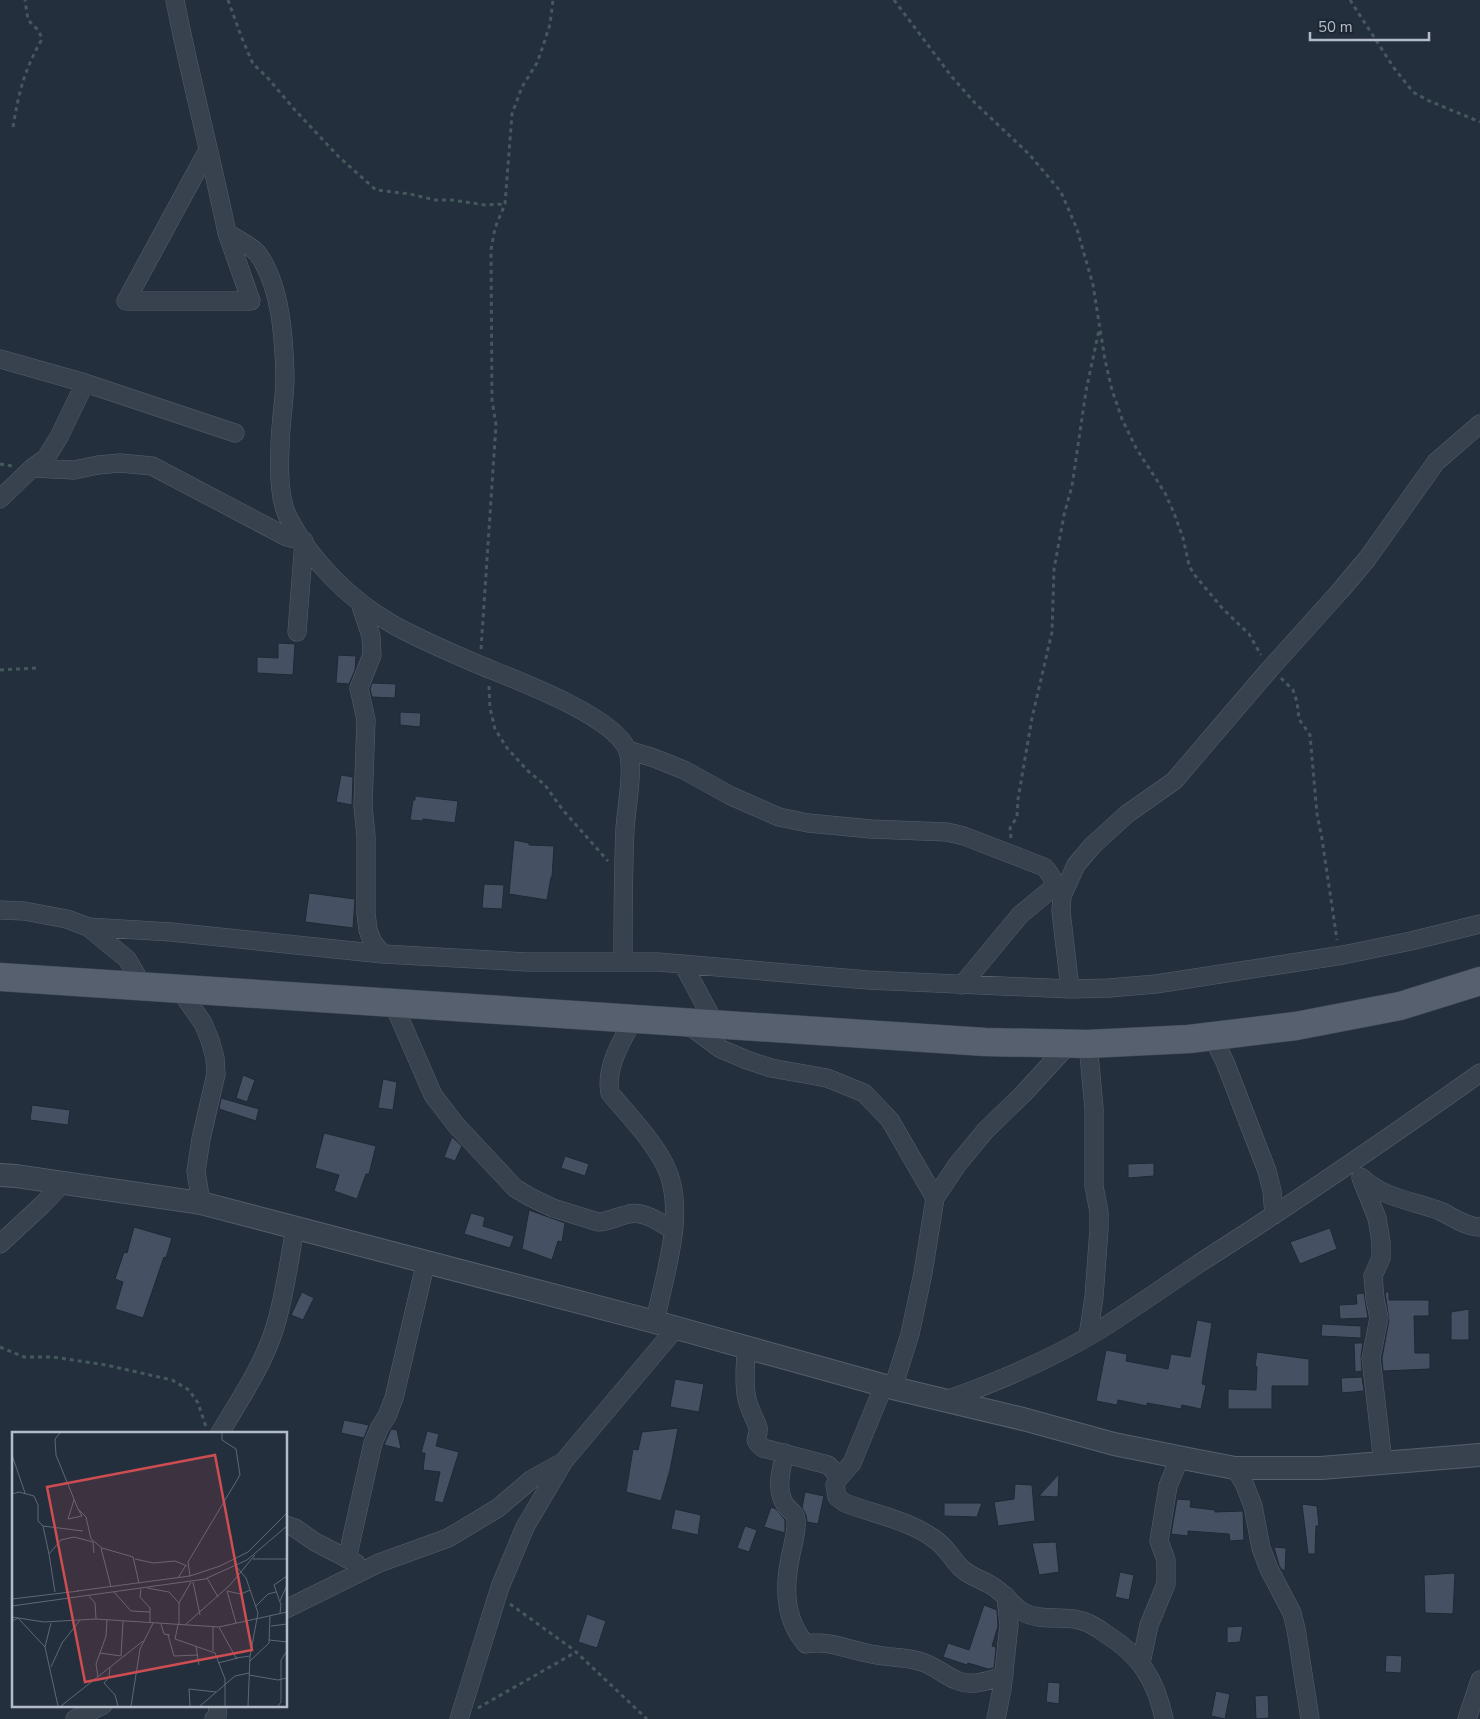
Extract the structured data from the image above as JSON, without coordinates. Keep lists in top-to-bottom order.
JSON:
{
  "scale_bar": "50 m"
}
